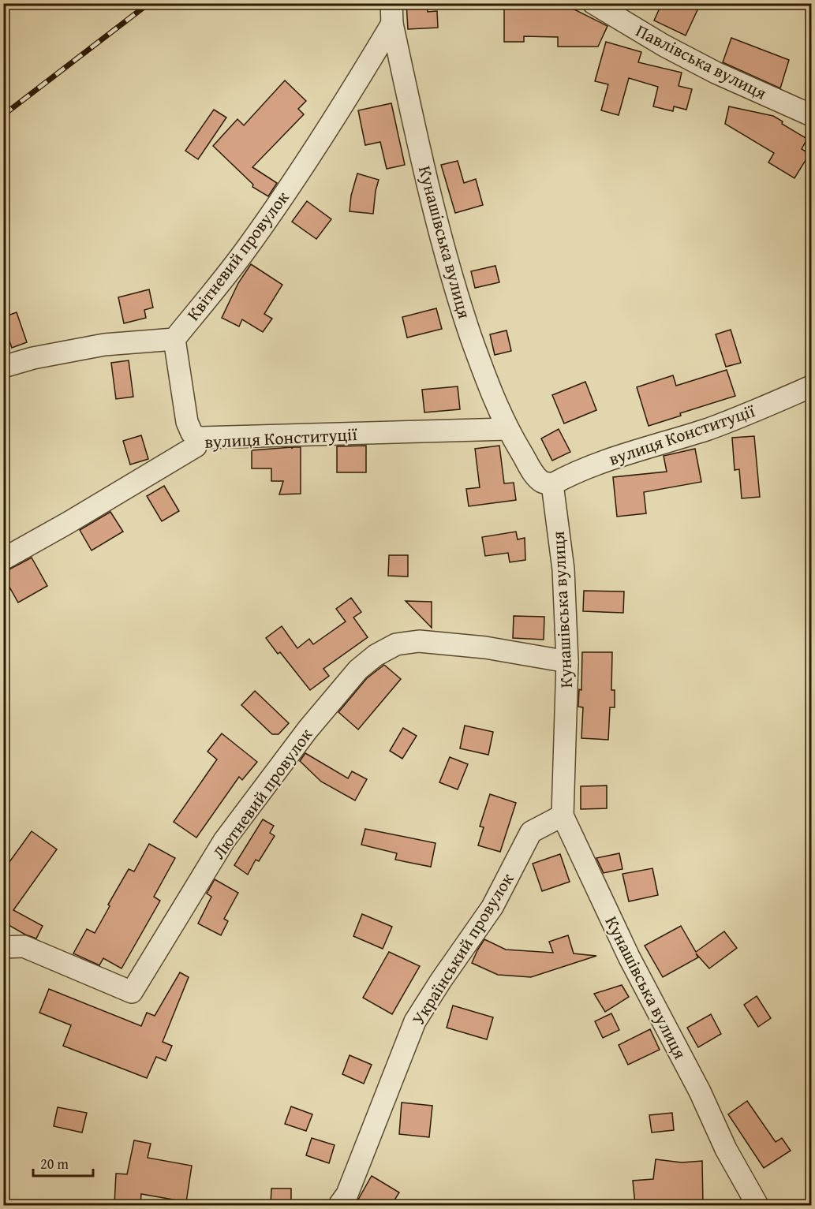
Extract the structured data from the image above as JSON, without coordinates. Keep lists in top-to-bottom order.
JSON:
{
  "streets": {
    "street": [
      "Павлівська вулиця",
      "Кунашівська вулиця",
      "Квітневий провулок",
      "вулиця Конституції",
      "Лютневий провулок",
      "Український провулок"
    ]
  },
  "crossings": [
    ["Кунашівська вулиця", "Квітневий провулок"],
    ["Кунашівська вулиця", "вулиця Конституції"],
    ["Кунашівська вулиця", "Лютневий провулок"],
    ["Кунашівська вулиця", "Український провулок"]
  ],
  "scale_bar": "20 m"
}
